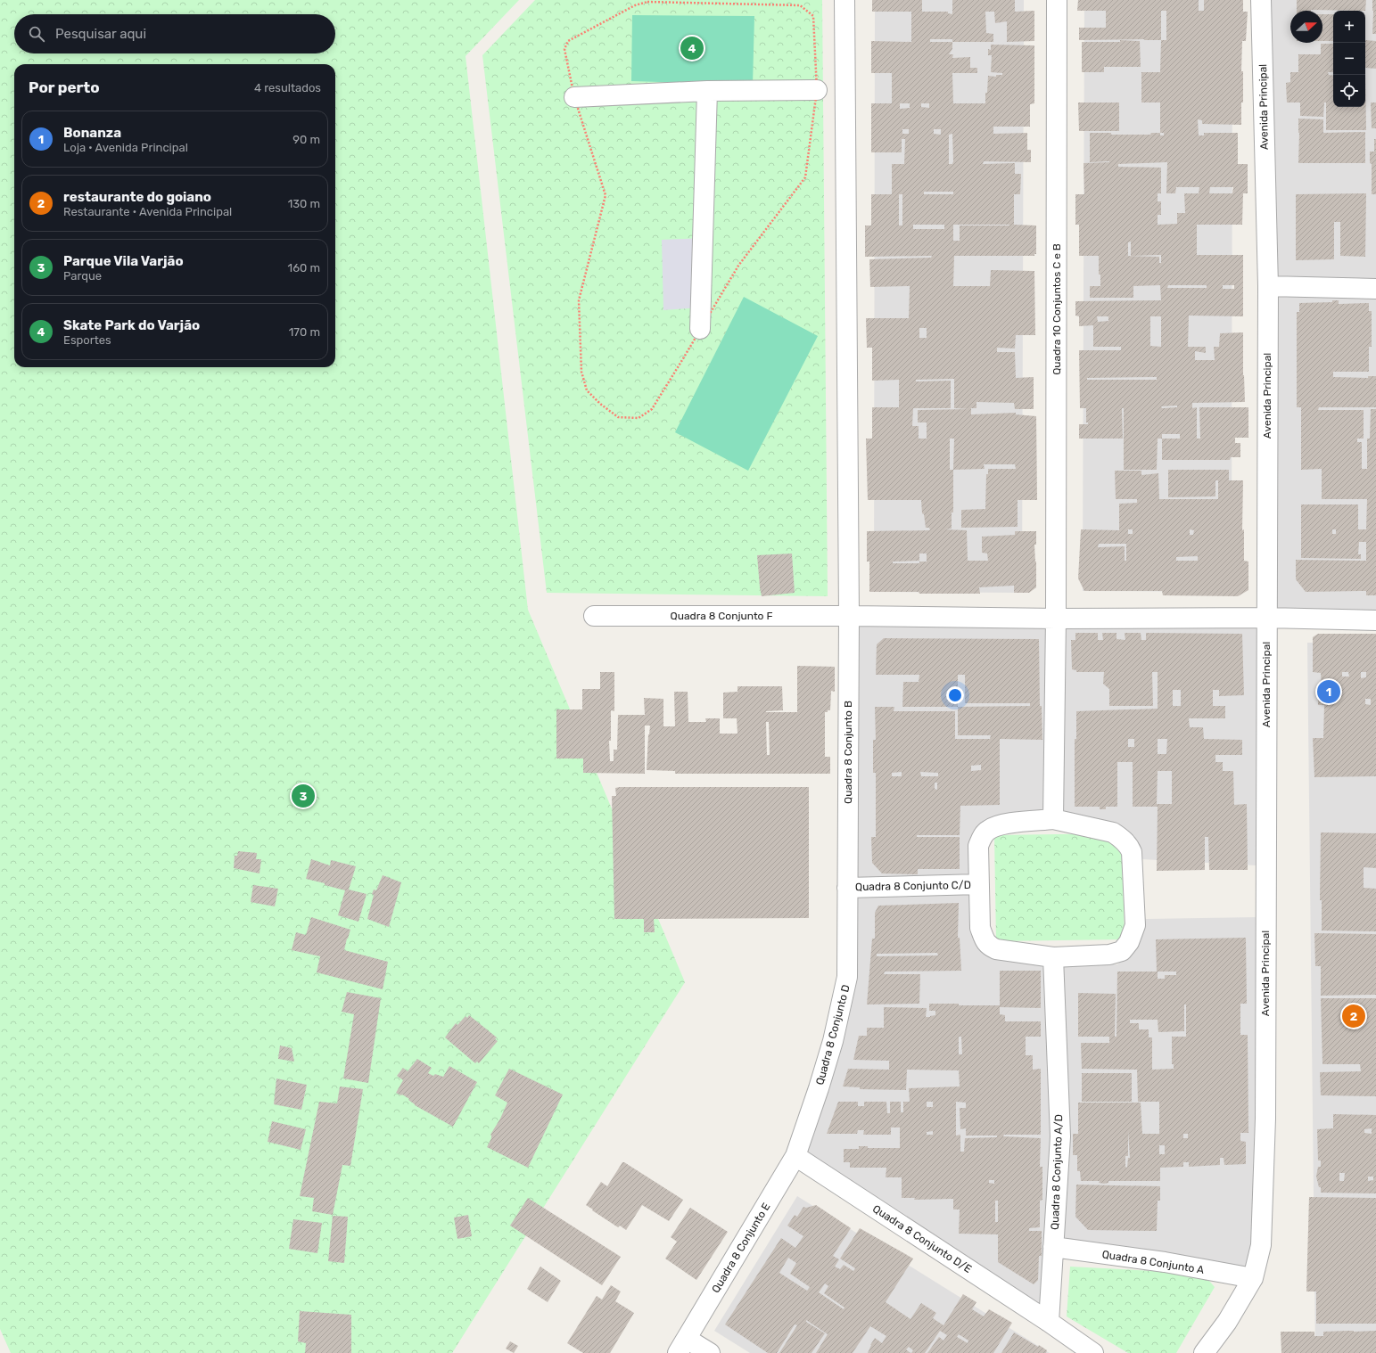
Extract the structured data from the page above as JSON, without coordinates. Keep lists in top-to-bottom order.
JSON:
{
  "streets": {
    "street": [
      "Avenida Principal",
      "Quadra 10 Conjuntos C e B",
      "Quadra 8 Conjunto F",
      "Quadra 8 Conjunto B",
      "Quadra 8 Conjunto C/D",
      "Quadra 8 Conjunto D",
      "Quadra 8 Conjunto A/D",
      "Quadra 8 Conjunto D/E",
      "Quadra 8 Conjunto E",
      "Quadra 8 Conjunto A"
    ]
  },
  "crossings": [
    ["Avenida Principal", "Quadra 8 Conjunto F"],
    ["Avenida Principal", "Quadra 8 Conjunto A"],
    ["Quadra 10 Conjuntos C e B", "Quadra 8 Conjunto F"],
    ["Quadra 8 Conjunto F", "Quadra 8 Conjunto B"],
    ["Quadra 8 Conjunto B", "Quadra 8 Conjunto C/D"],
    ["Quadra 8 Conjunto B", "Quadra 8 Conjunto D"],
    ["Quadra 8 Conjunto C/D", "Quadra 8 Conjunto D"],
    ["Quadra 8 Conjunto D", "Quadra 8 Conjunto D/E"],
    ["Quadra 8 Conjunto D", "Quadra 8 Conjunto E"],
    ["Quadra 8 Conjunto A/D", "Quadra 8 Conjunto D/E"],
    ["Quadra 8 Conjunto A/D", "Quadra 8 Conjunto A"],
    ["Quadra 8 Conjunto D/E", "Quadra 8 Conjunto E"]
  ],
  "north": "right",
  "page": {
    "map_buttons": ["+", "−"],
    "search": "Pesquisar aqui",
    "pins": [
      "4",
      "1",
      "3",
      "2"
    ],
    "heading": ["Por perto", "4 resultados"],
    "list": [
      {
        "mark": "1",
        "name": "Bonanza",
        "note": "Loja · Avenida Principal",
        "value": "90 m"
      },
      {
        "mark": "2",
        "name": "restaurante do goiano",
        "note": "Restaurante · Avenida Principal",
        "value": "130 m"
      },
      {
        "mark": "3",
        "name": "Parque Vila Varjão",
        "note": "Parque",
        "value": "160 m"
      },
      {
        "mark": "4",
        "name": "Skate Park do Varjão",
        "note": "Esportes",
        "value": "170 m"
      }
    ]
  }
}
